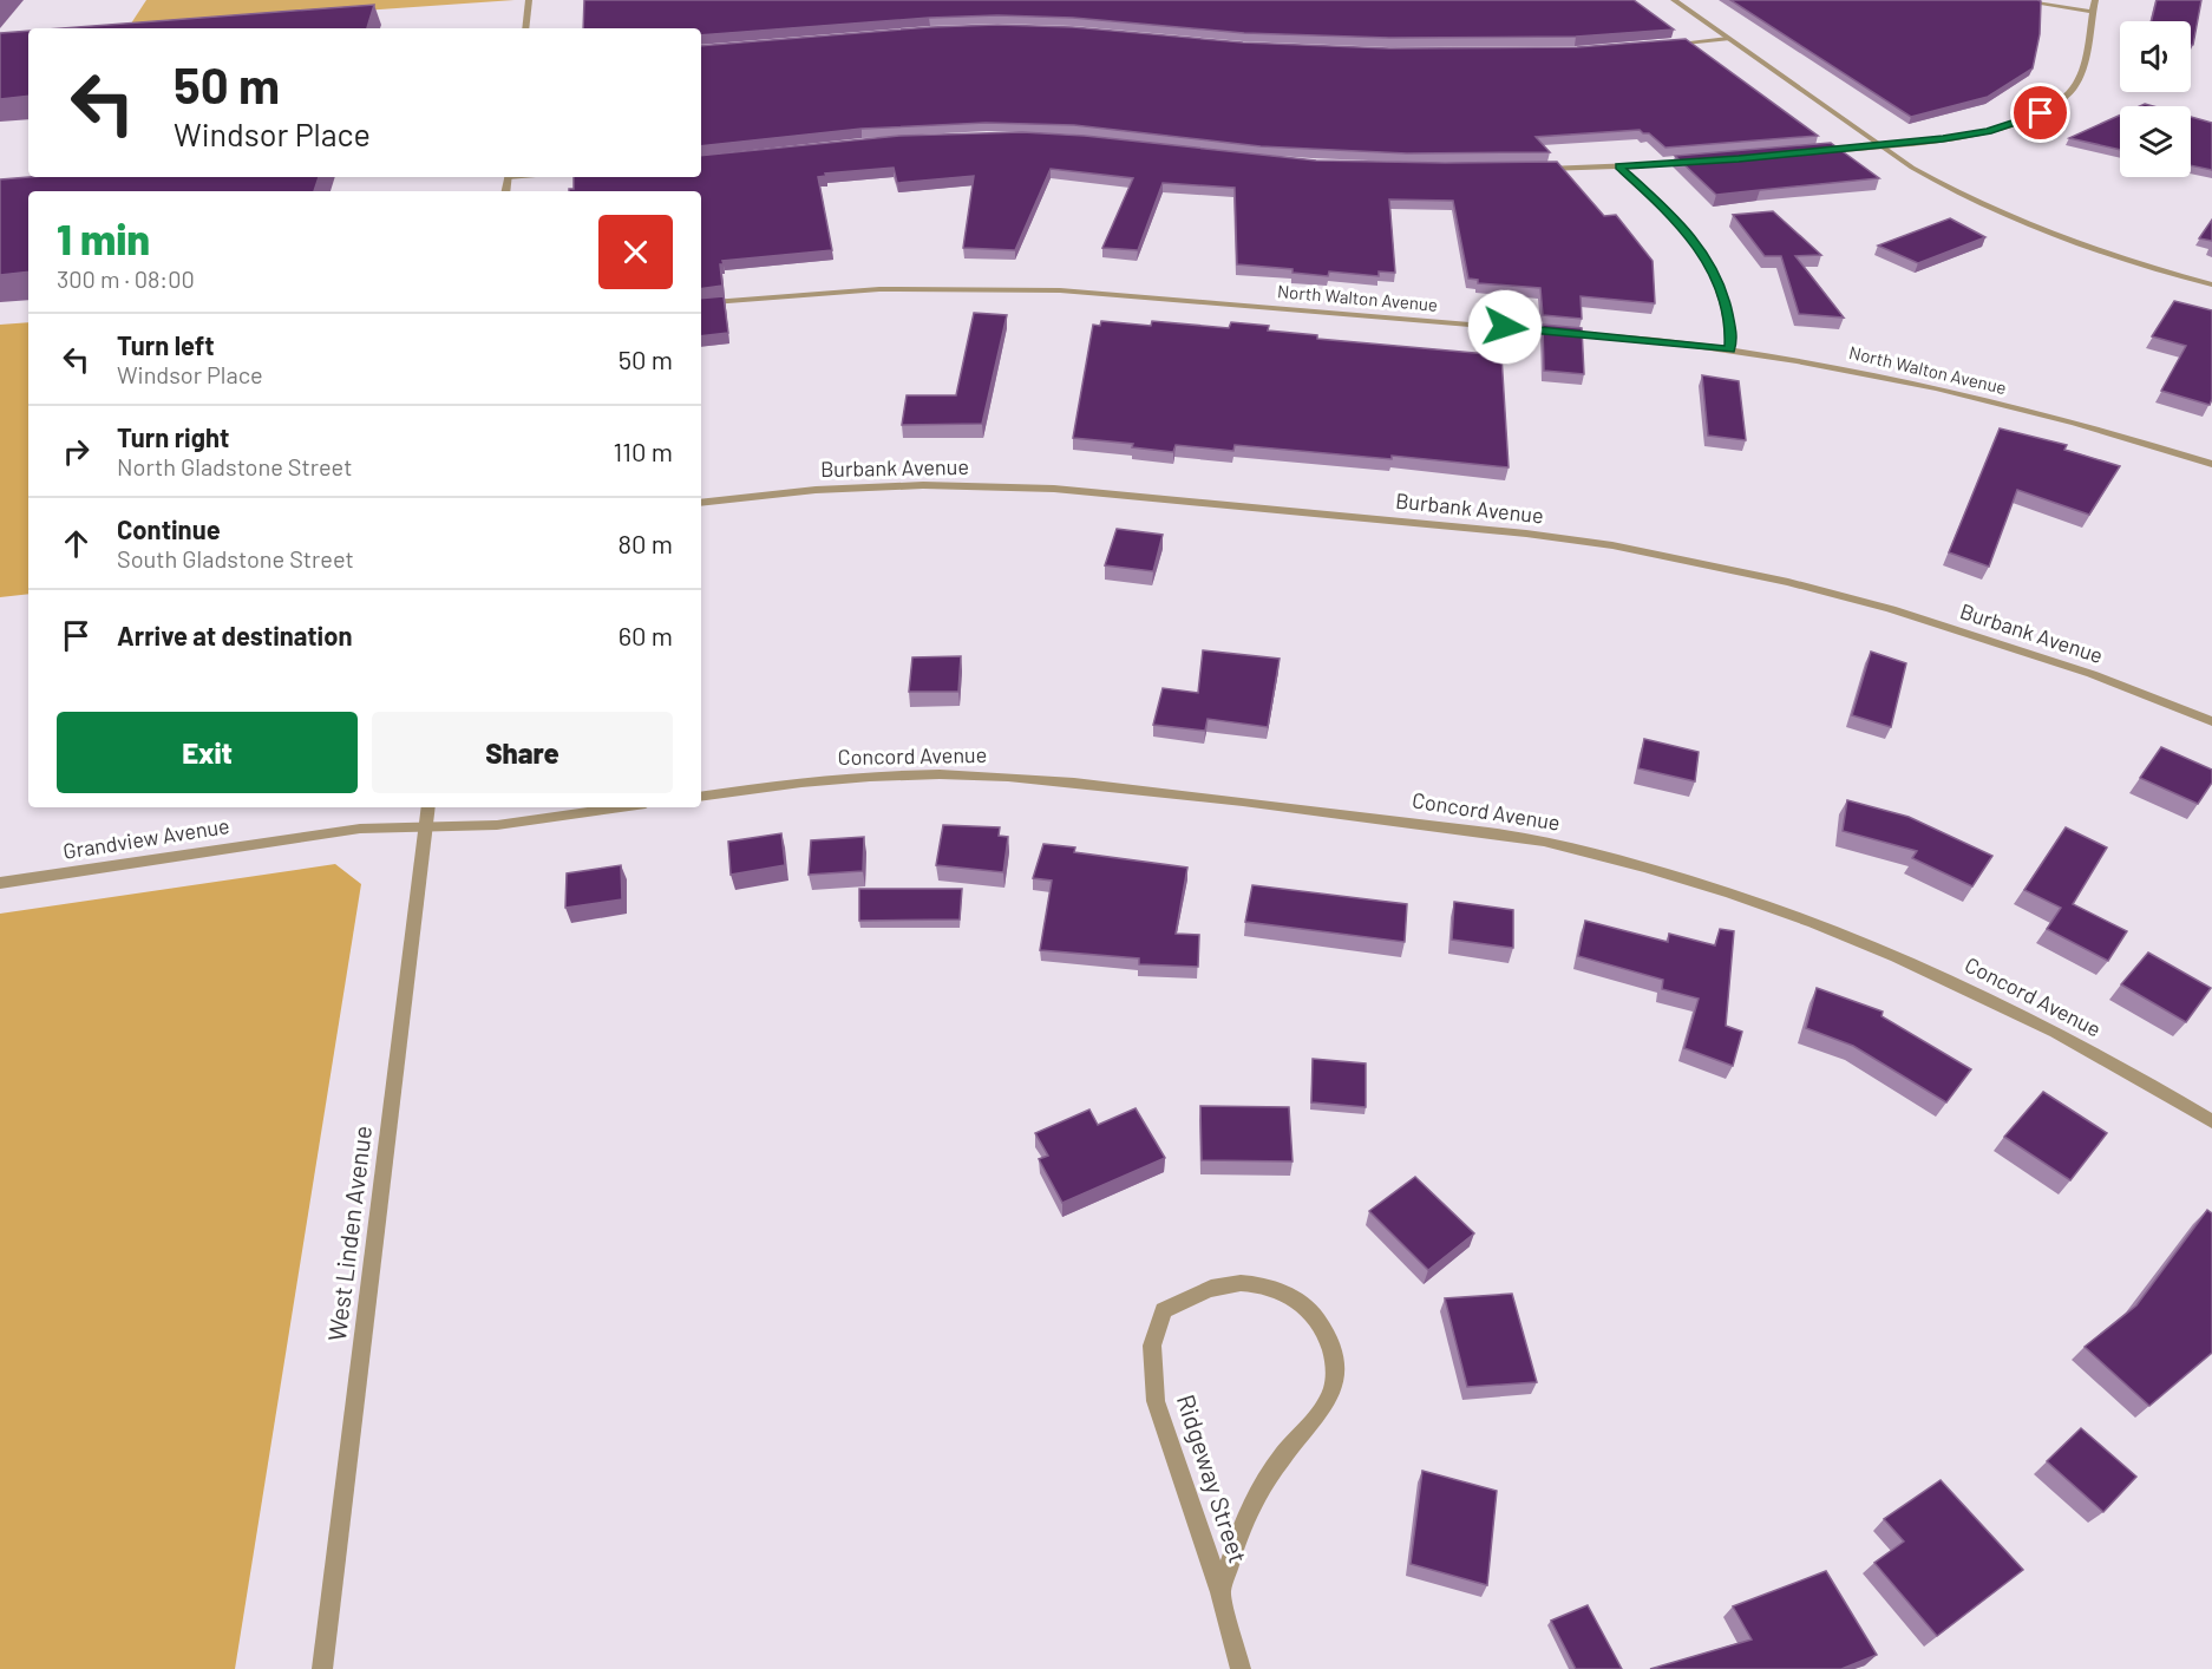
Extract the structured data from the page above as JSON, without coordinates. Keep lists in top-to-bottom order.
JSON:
{
  "streets": {
    "street": [
      "North Walton Avenue",
      "Burbank Avenue",
      "Concord Avenue",
      "Grandview Avenue",
      "West Linden Avenue",
      "Ridgeway Street"
    ]
  },
  "crossings": [
    ["Grandview Avenue", "West Linden Avenue"]
  ],
  "page": {
    "turn": ["50 m", "Windsor Place"],
    "heading": ["1 min", "300 m · 08:00"],
    "list": [
      {
        "name": "Turn left",
        "note": "Windsor Place",
        "value": "50 m"
      },
      {
        "name": "Turn right",
        "note": "North Gladstone Street",
        "value": "110 m"
      },
      {
        "name": "Continue",
        "note": "South Gladstone Street",
        "value": "80 m"
      },
      {
        "name": "Arrive at destination",
        "value": "60 m"
      }
    ],
    "buttons": ["Exit", "Share"]
  }
}
